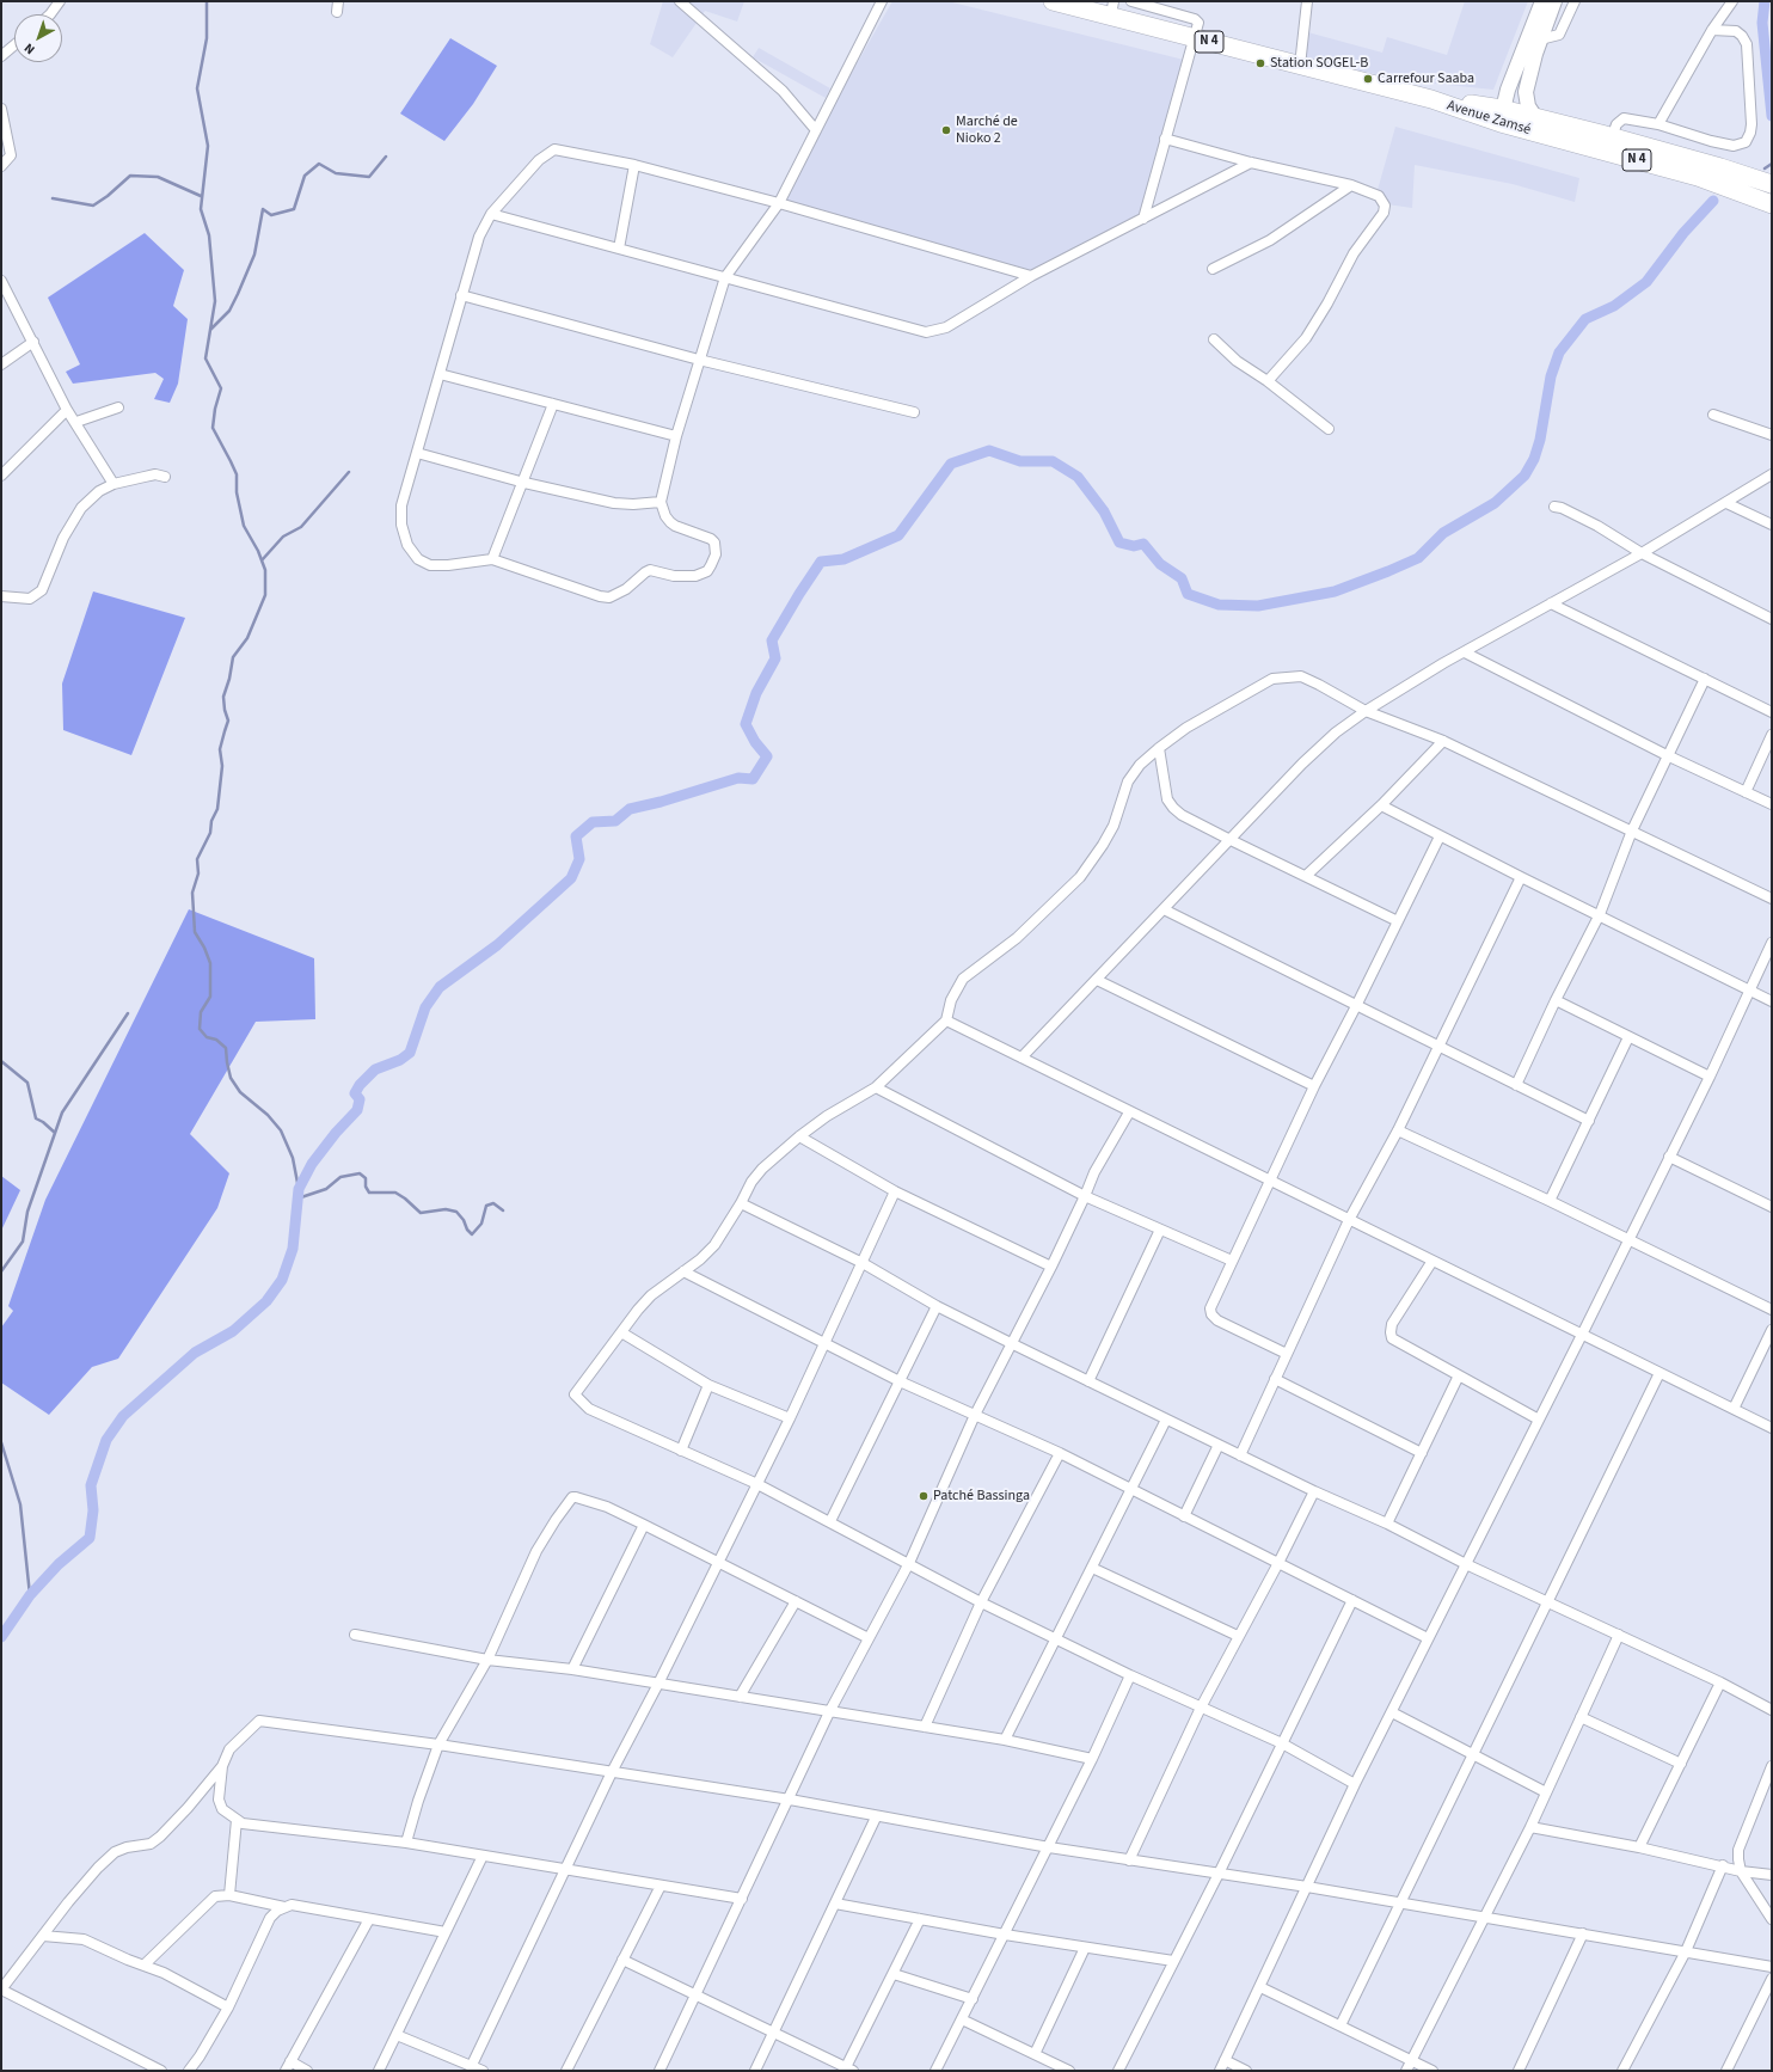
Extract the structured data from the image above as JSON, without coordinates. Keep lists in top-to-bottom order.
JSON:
{
  "streets": {
    "highway": ["N 4", "Avenue Zamsé"]
  },
  "crossings": [
    ["N 4", "Avenue Zamsé"]
  ],
  "places": [
    "Station SOGEL-B",
    "Carrefour Saaba",
    "Marché de Nioko 2",
    "Patché Bassinga"
  ],
  "north": "bottom left"
}
